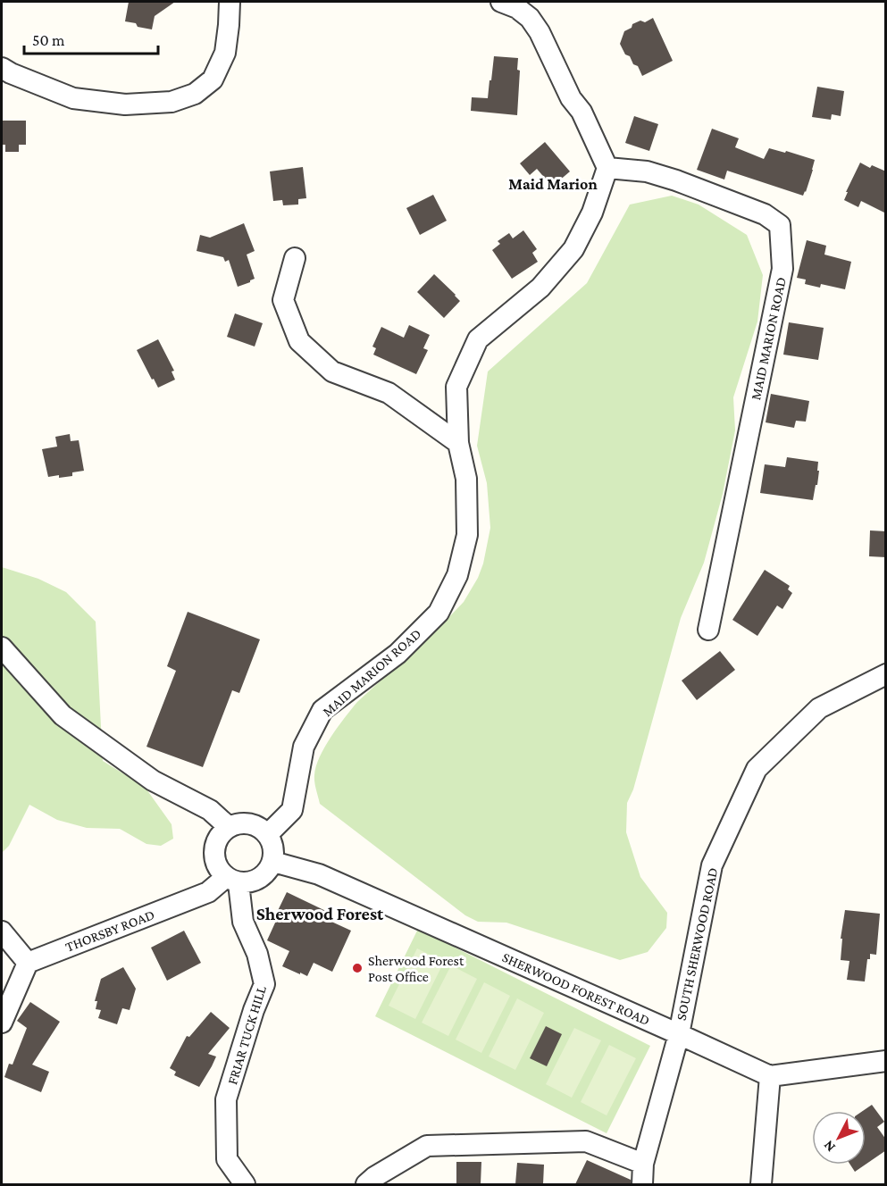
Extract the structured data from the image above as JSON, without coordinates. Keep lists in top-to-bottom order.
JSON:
{
  "streets": {
    "street": [
      "MAID MARION ROAD",
      "THORSBY ROAD",
      "SOUTH SHERWOOD ROAD",
      "SHERWOOD FOREST ROAD",
      "FRIAR TUCK HILL"
    ]
  },
  "crossings": [
    ["MAID MARION ROAD", "THORSBY ROAD"],
    ["MAID MARION ROAD", "SHERWOOD FOREST ROAD"],
    ["MAID MARION ROAD", "FRIAR TUCK HILL"],
    ["THORSBY ROAD", "SHERWOOD FOREST ROAD"],
    ["THORSBY ROAD", "FRIAR TUCK HILL"],
    ["SOUTH SHERWOOD ROAD", "SHERWOOD FOREST ROAD"],
    ["SHERWOOD FOREST ROAD", "FRIAR TUCK HILL"]
  ],
  "districts": ["Maid Marion", "Sherwood Forest"],
  "places": ["Sherwood Forest Post Office"],
  "scale_bar": "50 m",
  "north": "bottom left"
}
